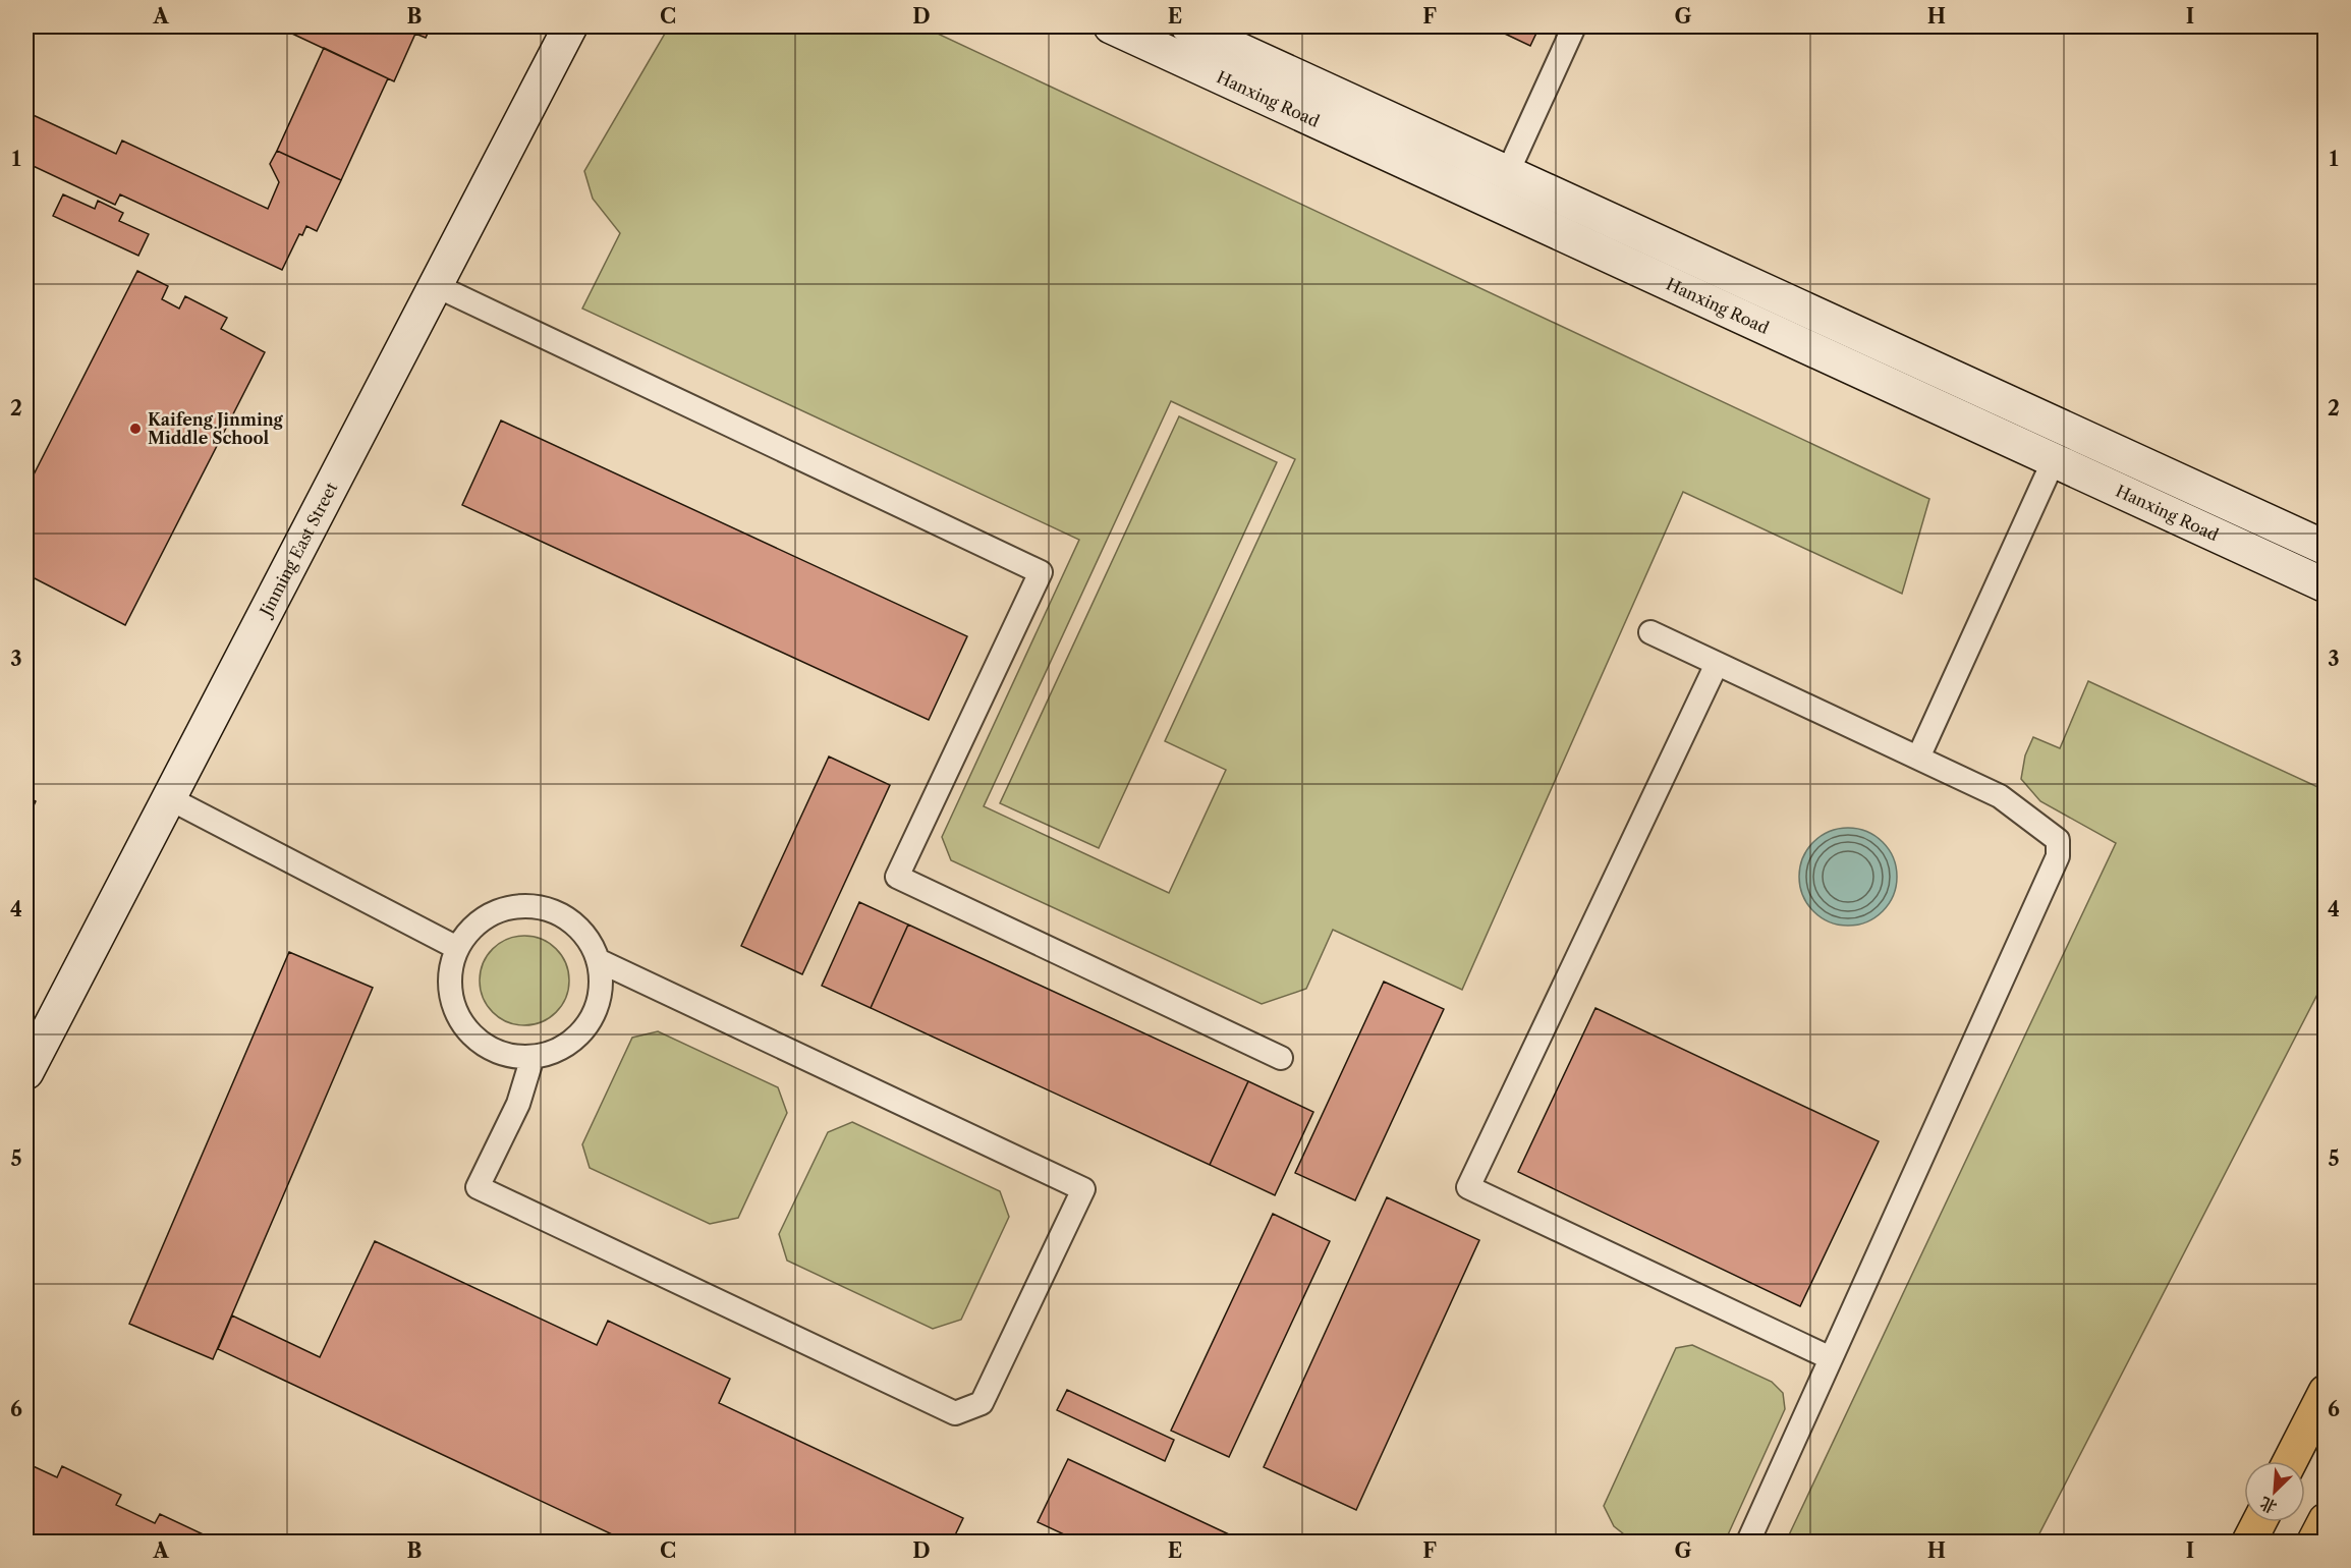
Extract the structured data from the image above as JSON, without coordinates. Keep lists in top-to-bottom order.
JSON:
{
  "streets": {
    "street": ["Hanxing Road", "Jinming East Street"]
  },
  "places": ["Kaifeng Jinming Middle School"],
  "north": "bottom left",
  "grid": {
    "columns": [
      "A",
      "B",
      "C",
      "D",
      "E",
      "F",
      "G",
      "H",
      "I"
    ],
    "rows": [
      "1",
      "2",
      "3",
      "4",
      "5",
      "6"
    ]
  }
}
